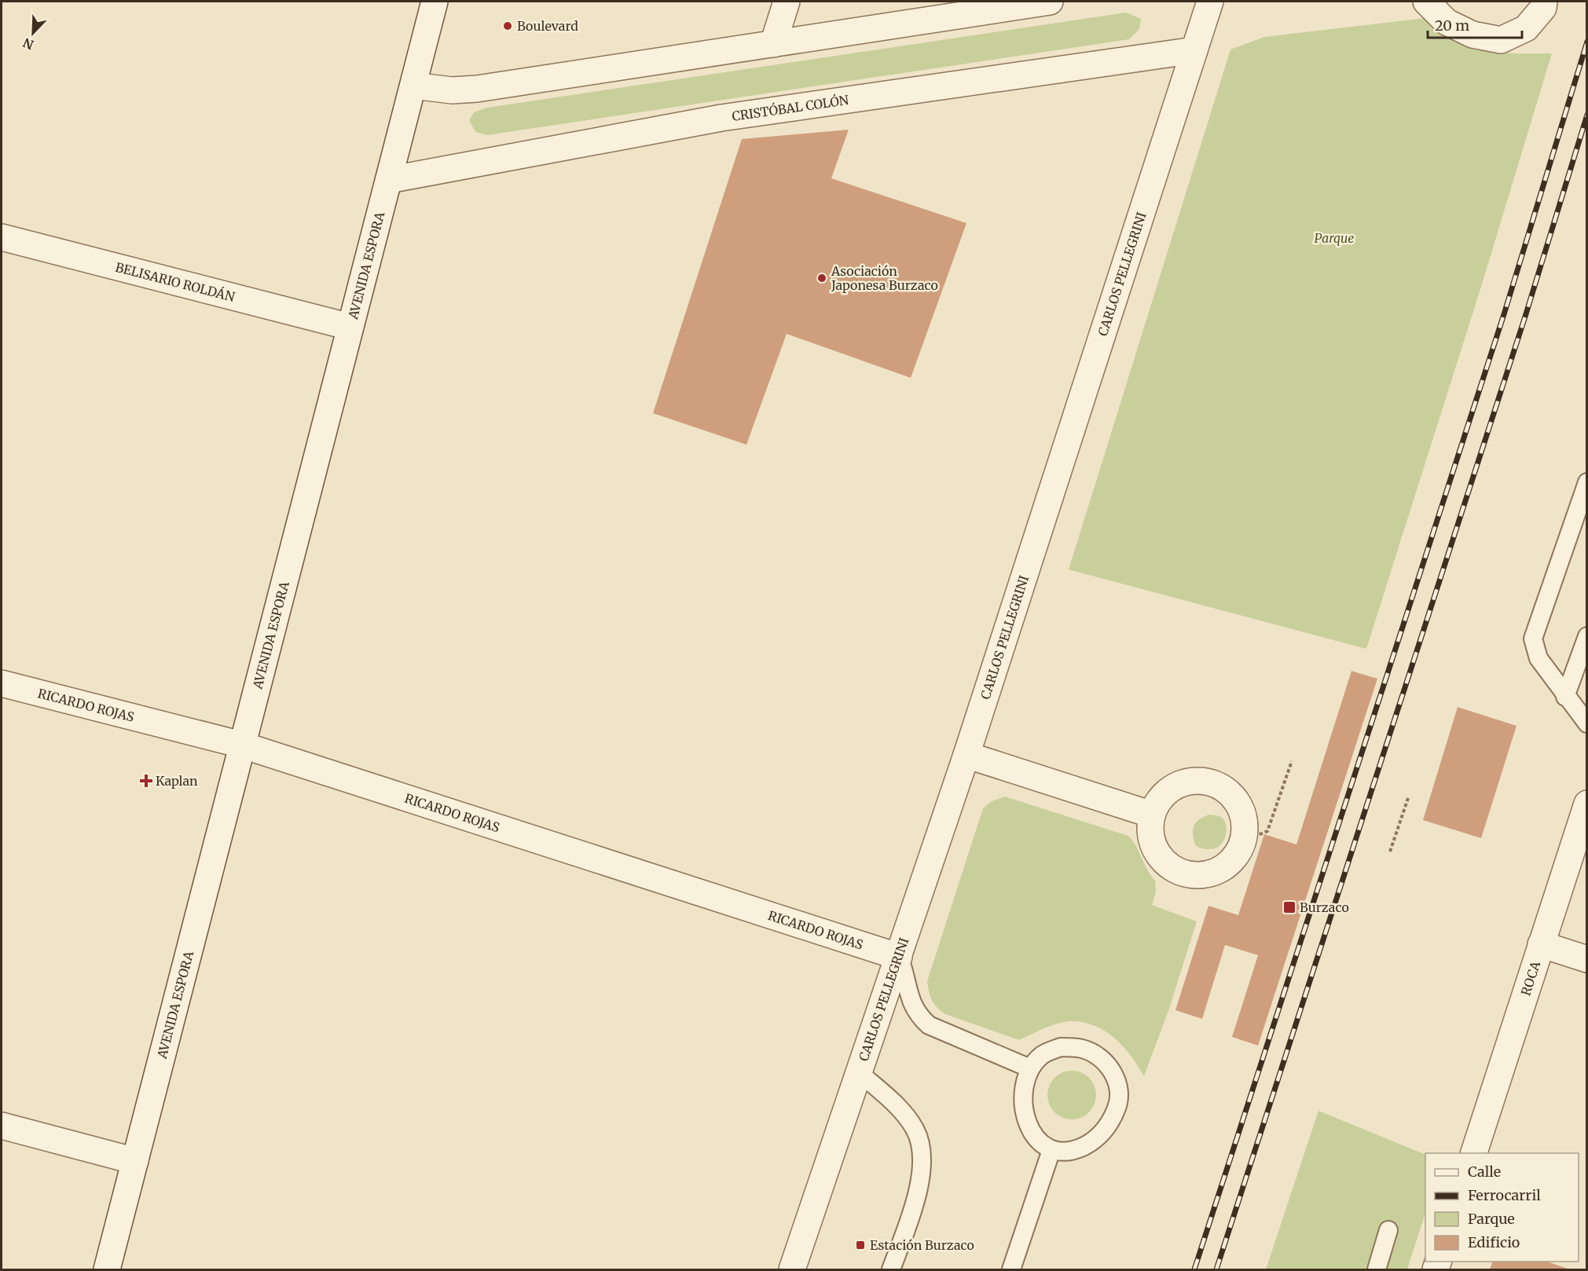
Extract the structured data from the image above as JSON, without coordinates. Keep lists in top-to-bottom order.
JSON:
{
  "streets": {
    "street": [
      "CRISTÓBAL COLÓN",
      "AVENIDA ESPORA",
      "CARLOS PELLEGRINI",
      "BELISARIO ROLDÁN",
      "RICARDO ROJAS",
      "ROCA"
    ]
  },
  "crossings": [
    ["CRISTÓBAL COLÓN", "AVENIDA ESPORA"],
    ["CRISTÓBAL COLÓN", "CARLOS PELLEGRINI"],
    ["AVENIDA ESPORA", "BELISARIO ROLDÁN"],
    ["AVENIDA ESPORA", "RICARDO ROJAS"],
    ["CARLOS PELLEGRINI", "RICARDO ROJAS"]
  ],
  "parks": ["Parque"],
  "places": {
    "other": ["Boulevard", "Asociación Japonesa Burzaco"],
    "health": ["Kaplan"],
    "transit": ["Burzaco", "Estación Burzaco"]
  },
  "legend": [
    "Calle",
    "Ferrocarril",
    "Parque",
    "Edificio"
  ],
  "scale_bar": "20 m",
  "north": "bottom left"
}
